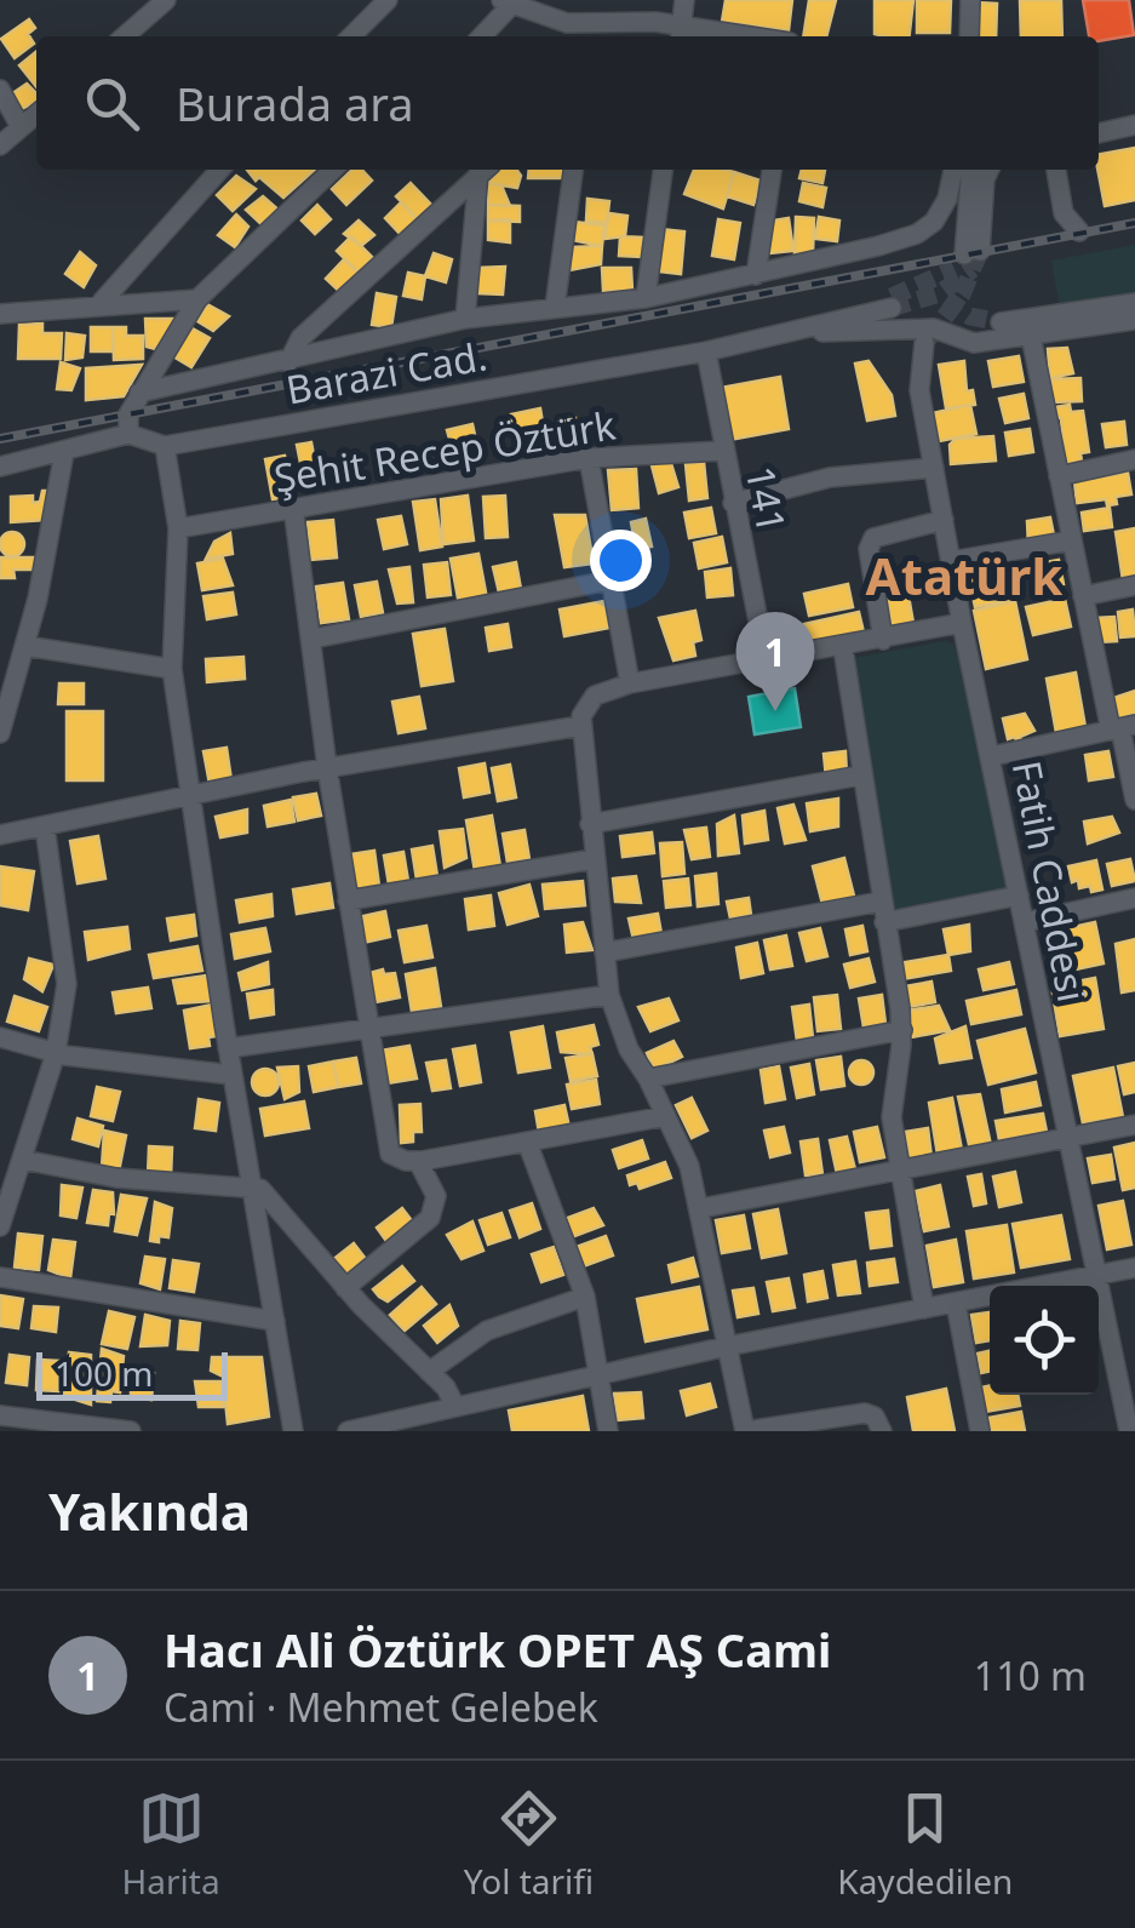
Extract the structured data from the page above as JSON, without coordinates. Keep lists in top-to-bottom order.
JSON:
{
  "streets": {
    "street": [
      "Barazi Cad.",
      "Şehit Recep Öztürk",
      "141",
      "Fatih Caddesi"
    ]
  },
  "crossings": [
    ["Barazi Cad.", "141"],
    ["Şehit Recep Öztürk", "141"]
  ],
  "districts": ["Atatürk"],
  "scale_bar": "100 m",
  "page": {
    "search": "Burada ara",
    "pins": "1",
    "scale": "100 m",
    "heading": "Yakında",
    "list": [
      {
        "mark": "1",
        "name": "Hacı Ali Öztürk OPET AŞ Cami",
        "note": "Cami · Mehmet Gelebek",
        "value": "110 m"
      }
    ],
    "nav": ["Harita", "Yol tarifi", "Kaydedilen"]
  }
}
